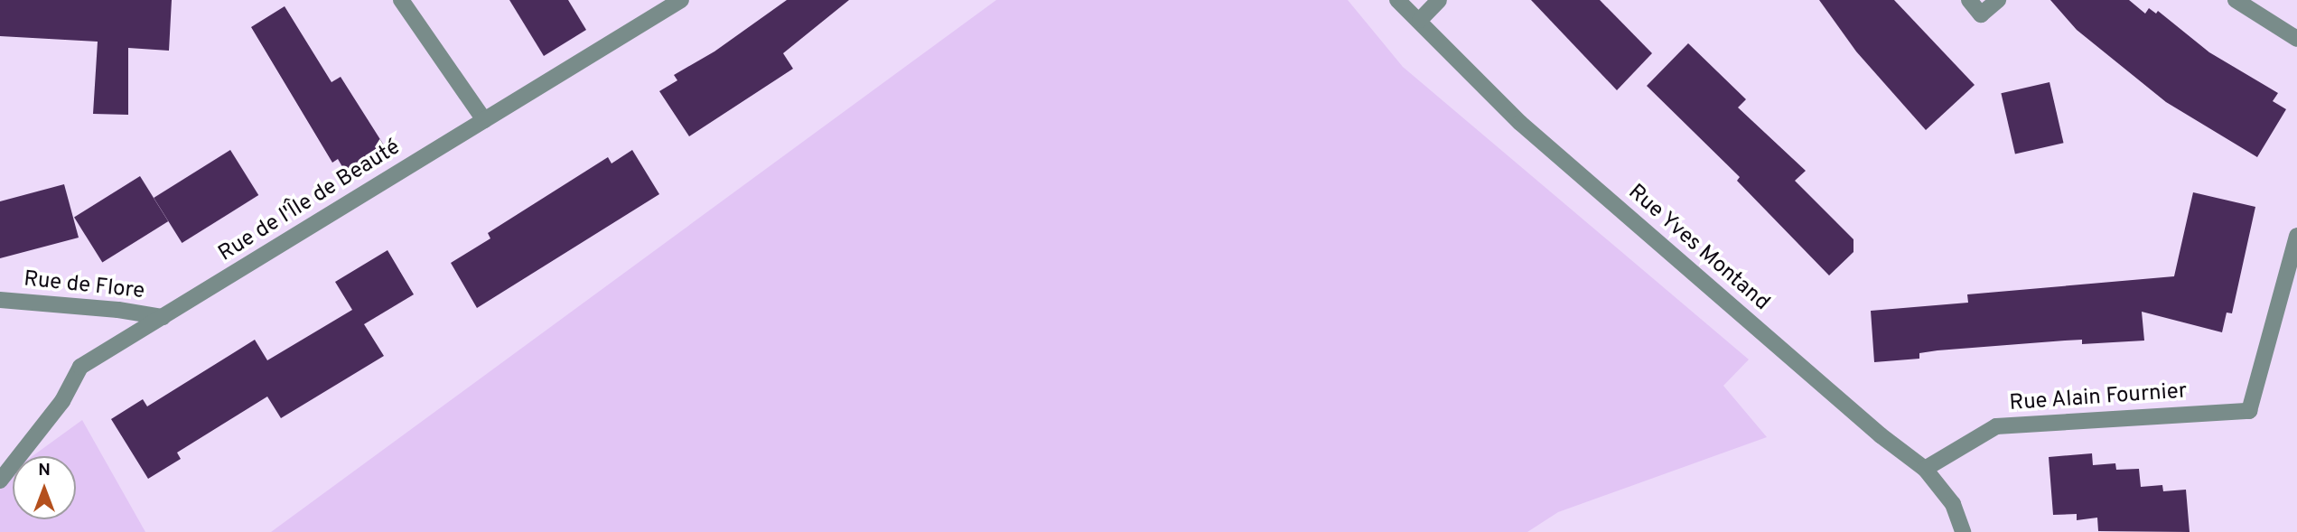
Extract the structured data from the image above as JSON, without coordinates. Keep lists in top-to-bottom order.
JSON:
{
  "streets": {
    "street": [
      "Rue de l'Île de Beauté",
      "Rue Yves Montand",
      "Rue de Flore",
      "Rue Alain Fournier"
    ]
  },
  "crossings": [
    ["Rue de l'Île de Beauté", "Rue de Flore"],
    ["Rue Yves Montand", "Rue Alain Fournier"]
  ],
  "north": "top"
}
